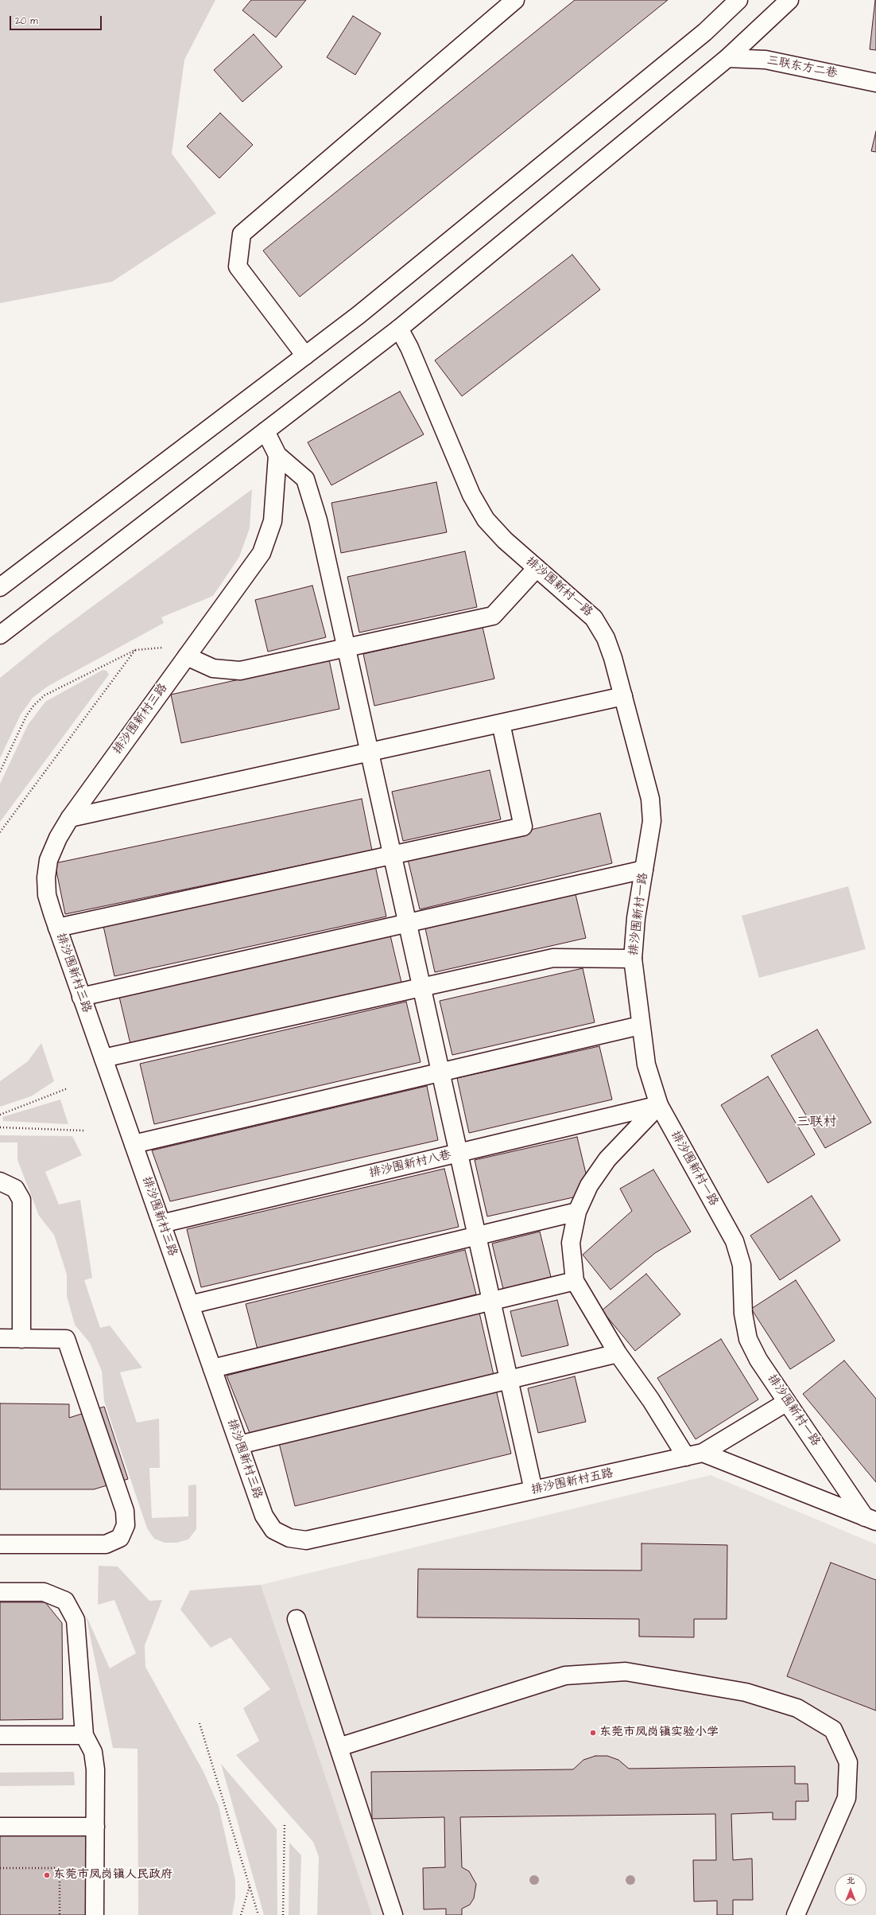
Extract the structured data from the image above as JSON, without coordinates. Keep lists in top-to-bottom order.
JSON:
{
  "streets": {
    "street": [
      "三联东方二巷",
      "排沙围新村一路",
      "排沙围新村三路",
      "排沙围新村八巷",
      "排沙围新村五路"
    ]
  },
  "crossings": [
    ["排沙围新村一路", "排沙围新村八巷"],
    ["排沙围新村一路", "排沙围新村五路"],
    ["排沙围新村三路", "排沙围新村八巷"],
    ["排沙围新村三路", "排沙围新村五路"]
  ],
  "districts": ["三联村"],
  "places": ["东莞市凤岗镇实验小学", "东莞市凤岗镇人民政府"],
  "scale_bar": "20 m",
  "north": "top"
}
